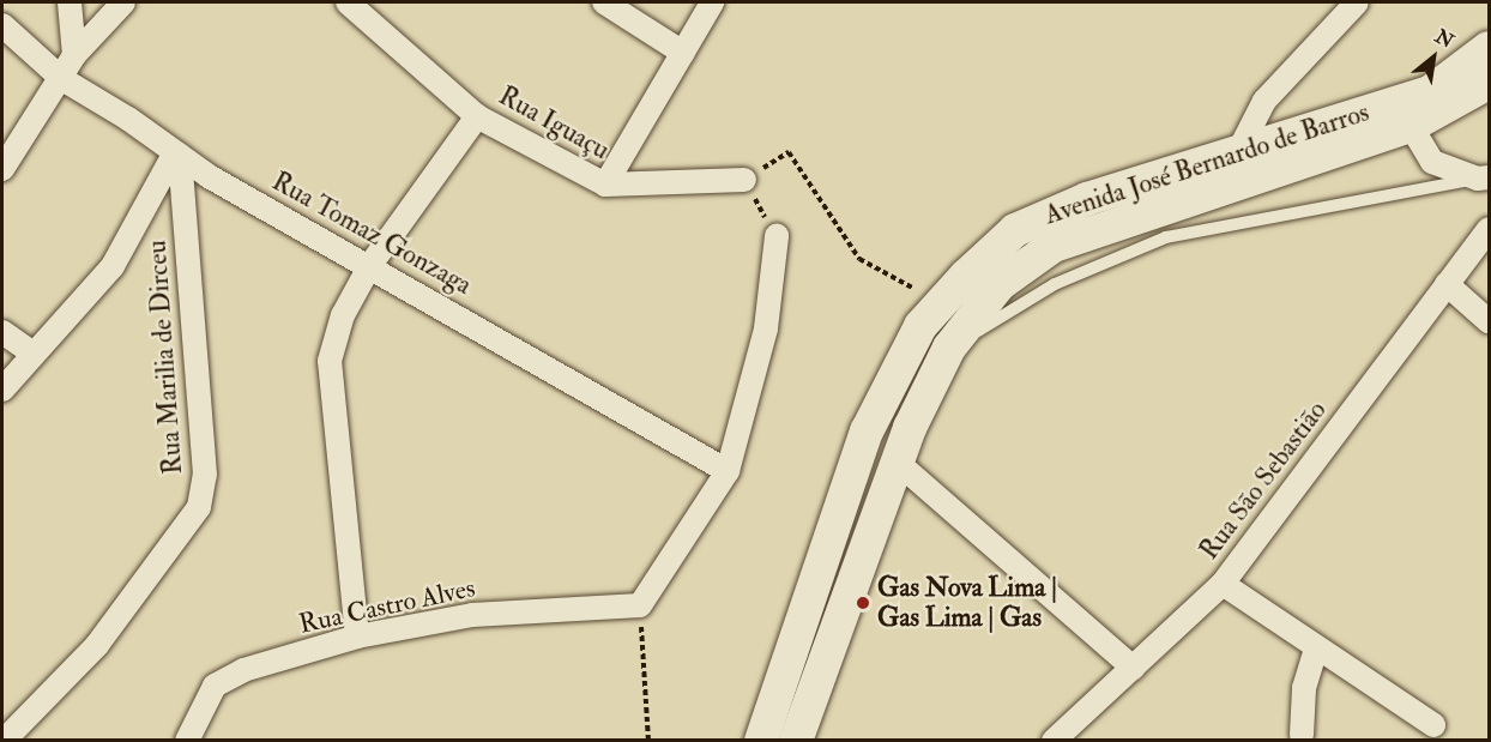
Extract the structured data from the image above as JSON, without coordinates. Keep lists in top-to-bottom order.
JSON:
{
  "streets": {
    "main road": ["Avenida José Bernardo de Barros"],
    "street": [
      "Rua Iguaçu",
      "Rua Tomaz Gonzaga",
      "Rua Marilia de Dirceu",
      "Rua São Sebastião",
      "Rua Castro Alves"
    ]
  },
  "crossings": [
    ["Rua Tomaz Gonzaga", "Rua Marilia de Dirceu"]
  ],
  "places": ["Gas Nova Lima | Gas Lima | Gas"],
  "north": "top right"
}
